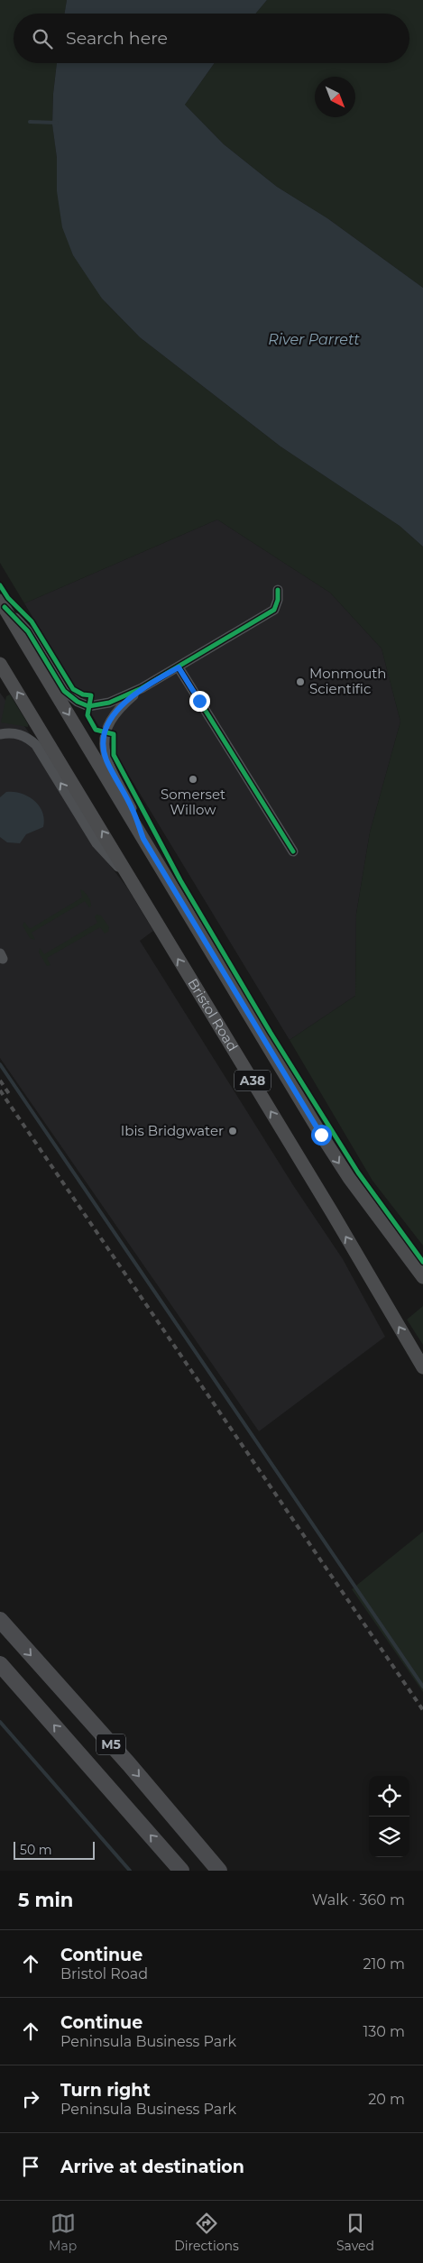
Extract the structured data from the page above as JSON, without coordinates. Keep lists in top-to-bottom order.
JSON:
{
  "streets": {
    "highway": ["M5"],
    "main road": ["Bristol Road", "A38"]
  },
  "water": ["River Parrett"],
  "places": ["Monmouth Scientific", "Somerset Willow", "Ibis Bridgwater"],
  "scale_bar": "50 m",
  "north": "bottom right",
  "page": {
    "search": "Search here",
    "scale": "50 m",
    "heading": ["5 min", "Walk · 360 m"],
    "list": [
      ["Continue", "Bristol Road", "210 m"],
      ["Continue", "Peninsula Business Park", "130 m"],
      ["Turn right", "Peninsula Business Park", "20 m"],
      "Arrive at destination"
    ],
    "nav": ["Map", "Directions", "Saved"]
  }
}
